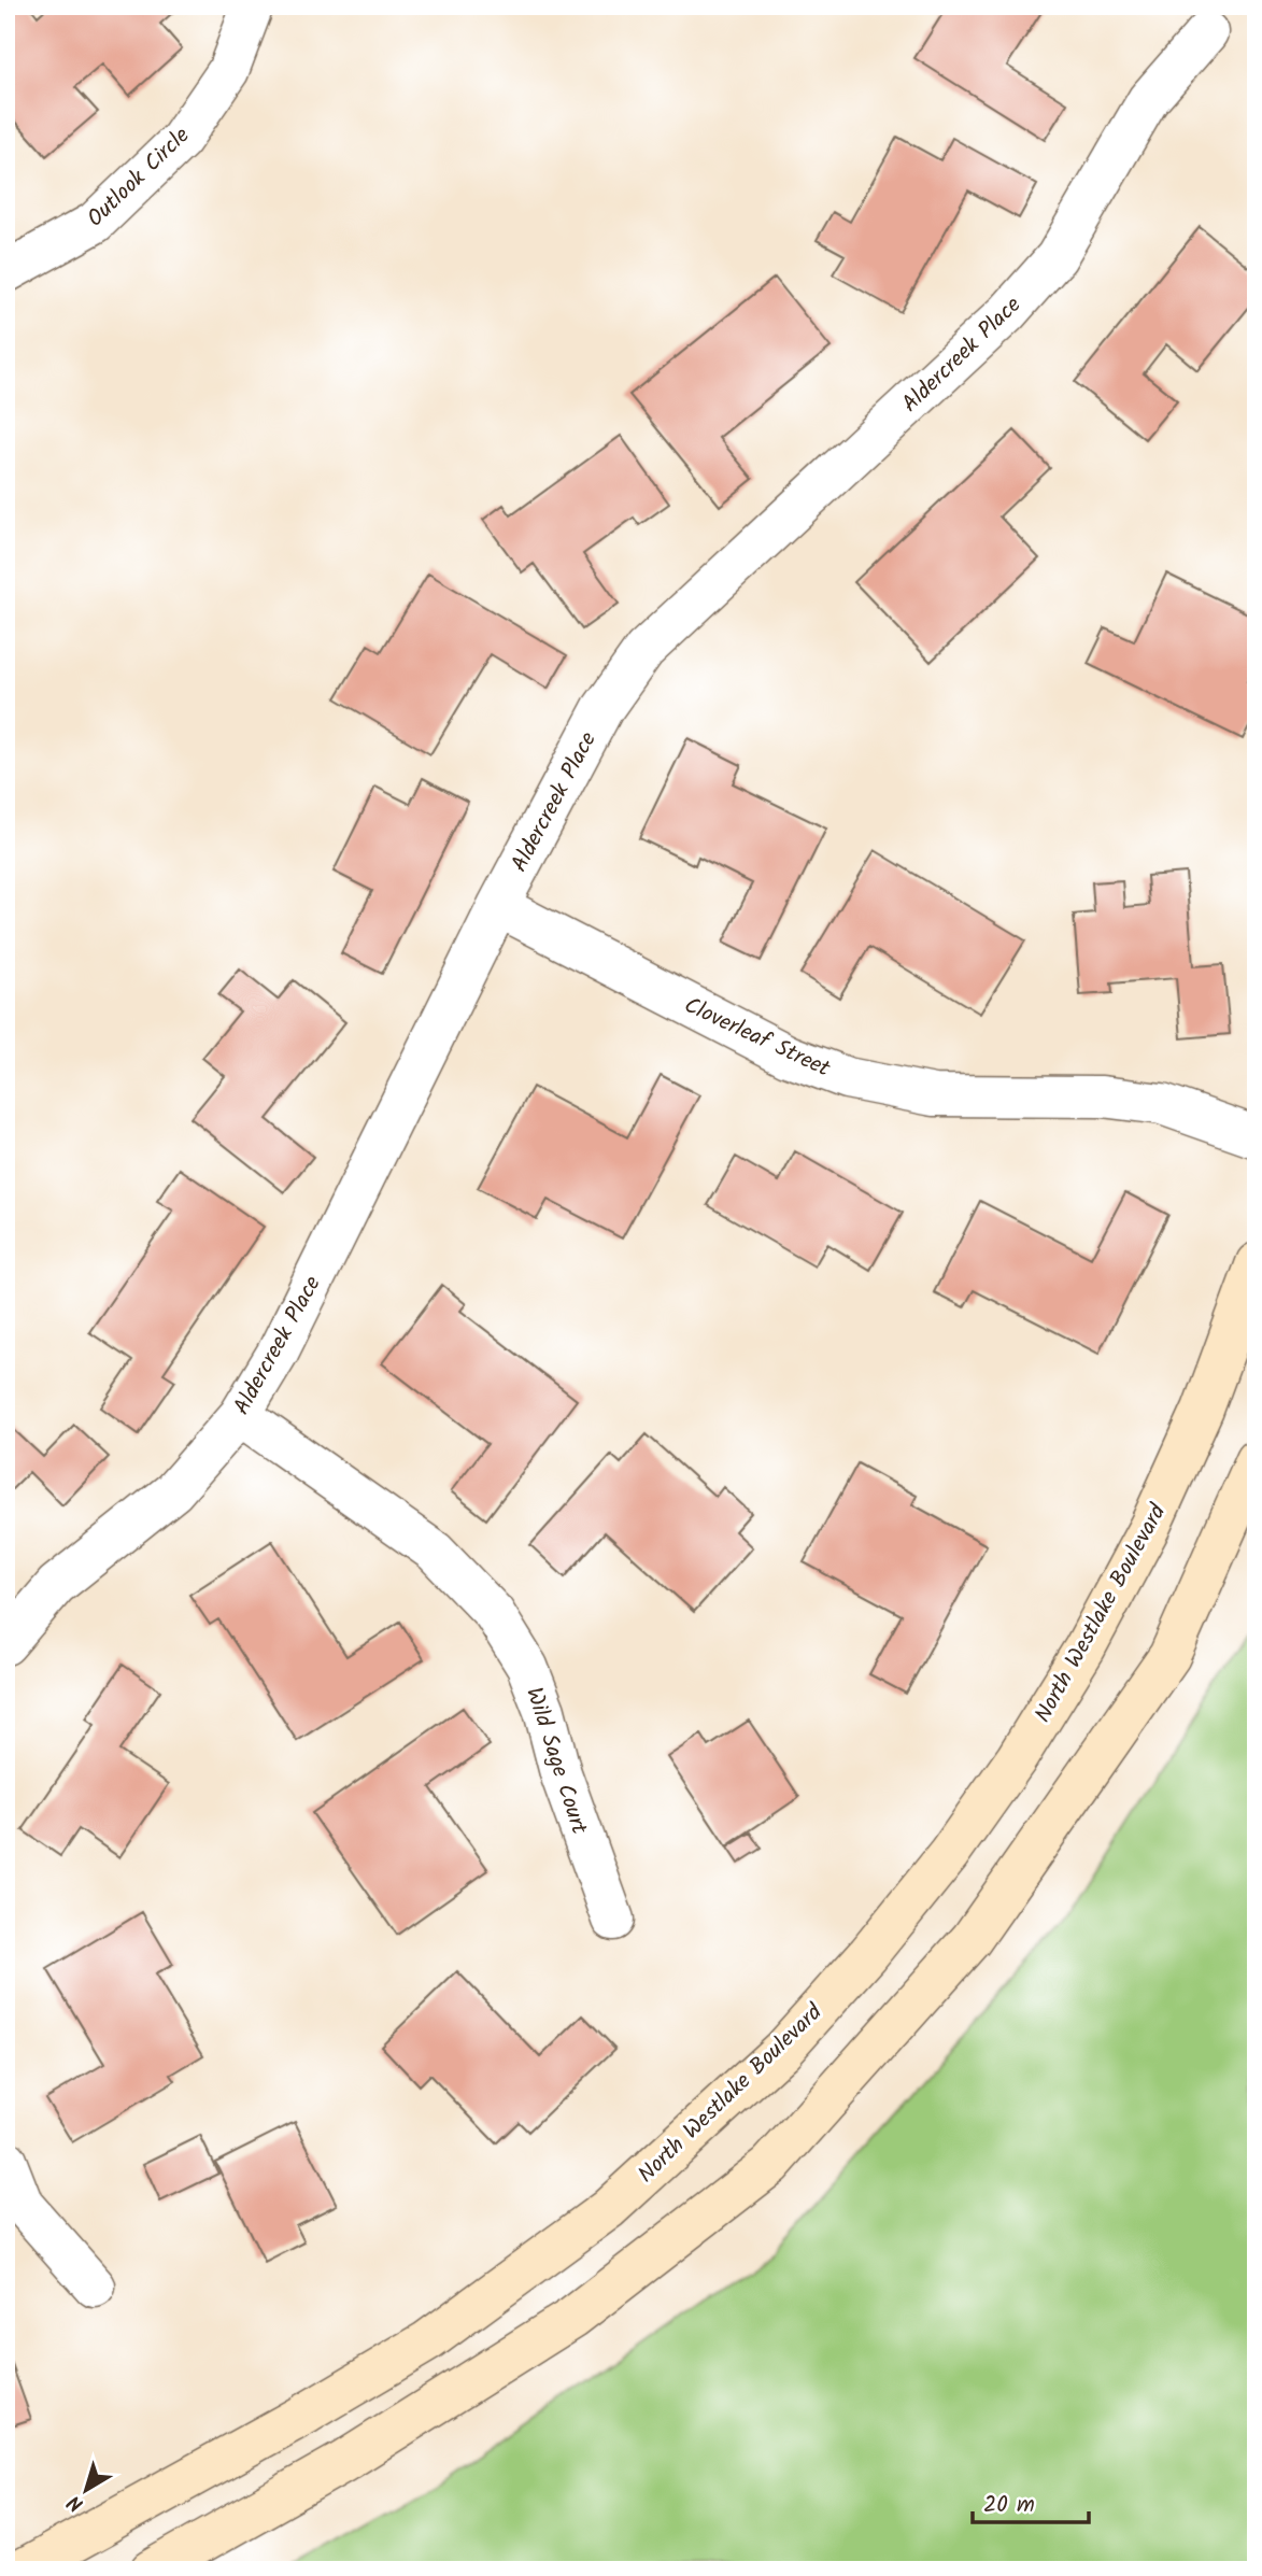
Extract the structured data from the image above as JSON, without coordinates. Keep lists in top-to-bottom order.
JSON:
{
  "streets": {
    "main road": ["North Westlake Boulevard"],
    "street": [
      "Outlook Circle",
      "Aldercreek Place",
      "Cloverleaf Street",
      "Wild Sage Court"
    ]
  },
  "crossings": [
    ["Aldercreek Place", "Cloverleaf Street"],
    ["Aldercreek Place", "Wild Sage Court"]
  ],
  "scale_bar": "20 m",
  "north": "bottom left"
}
